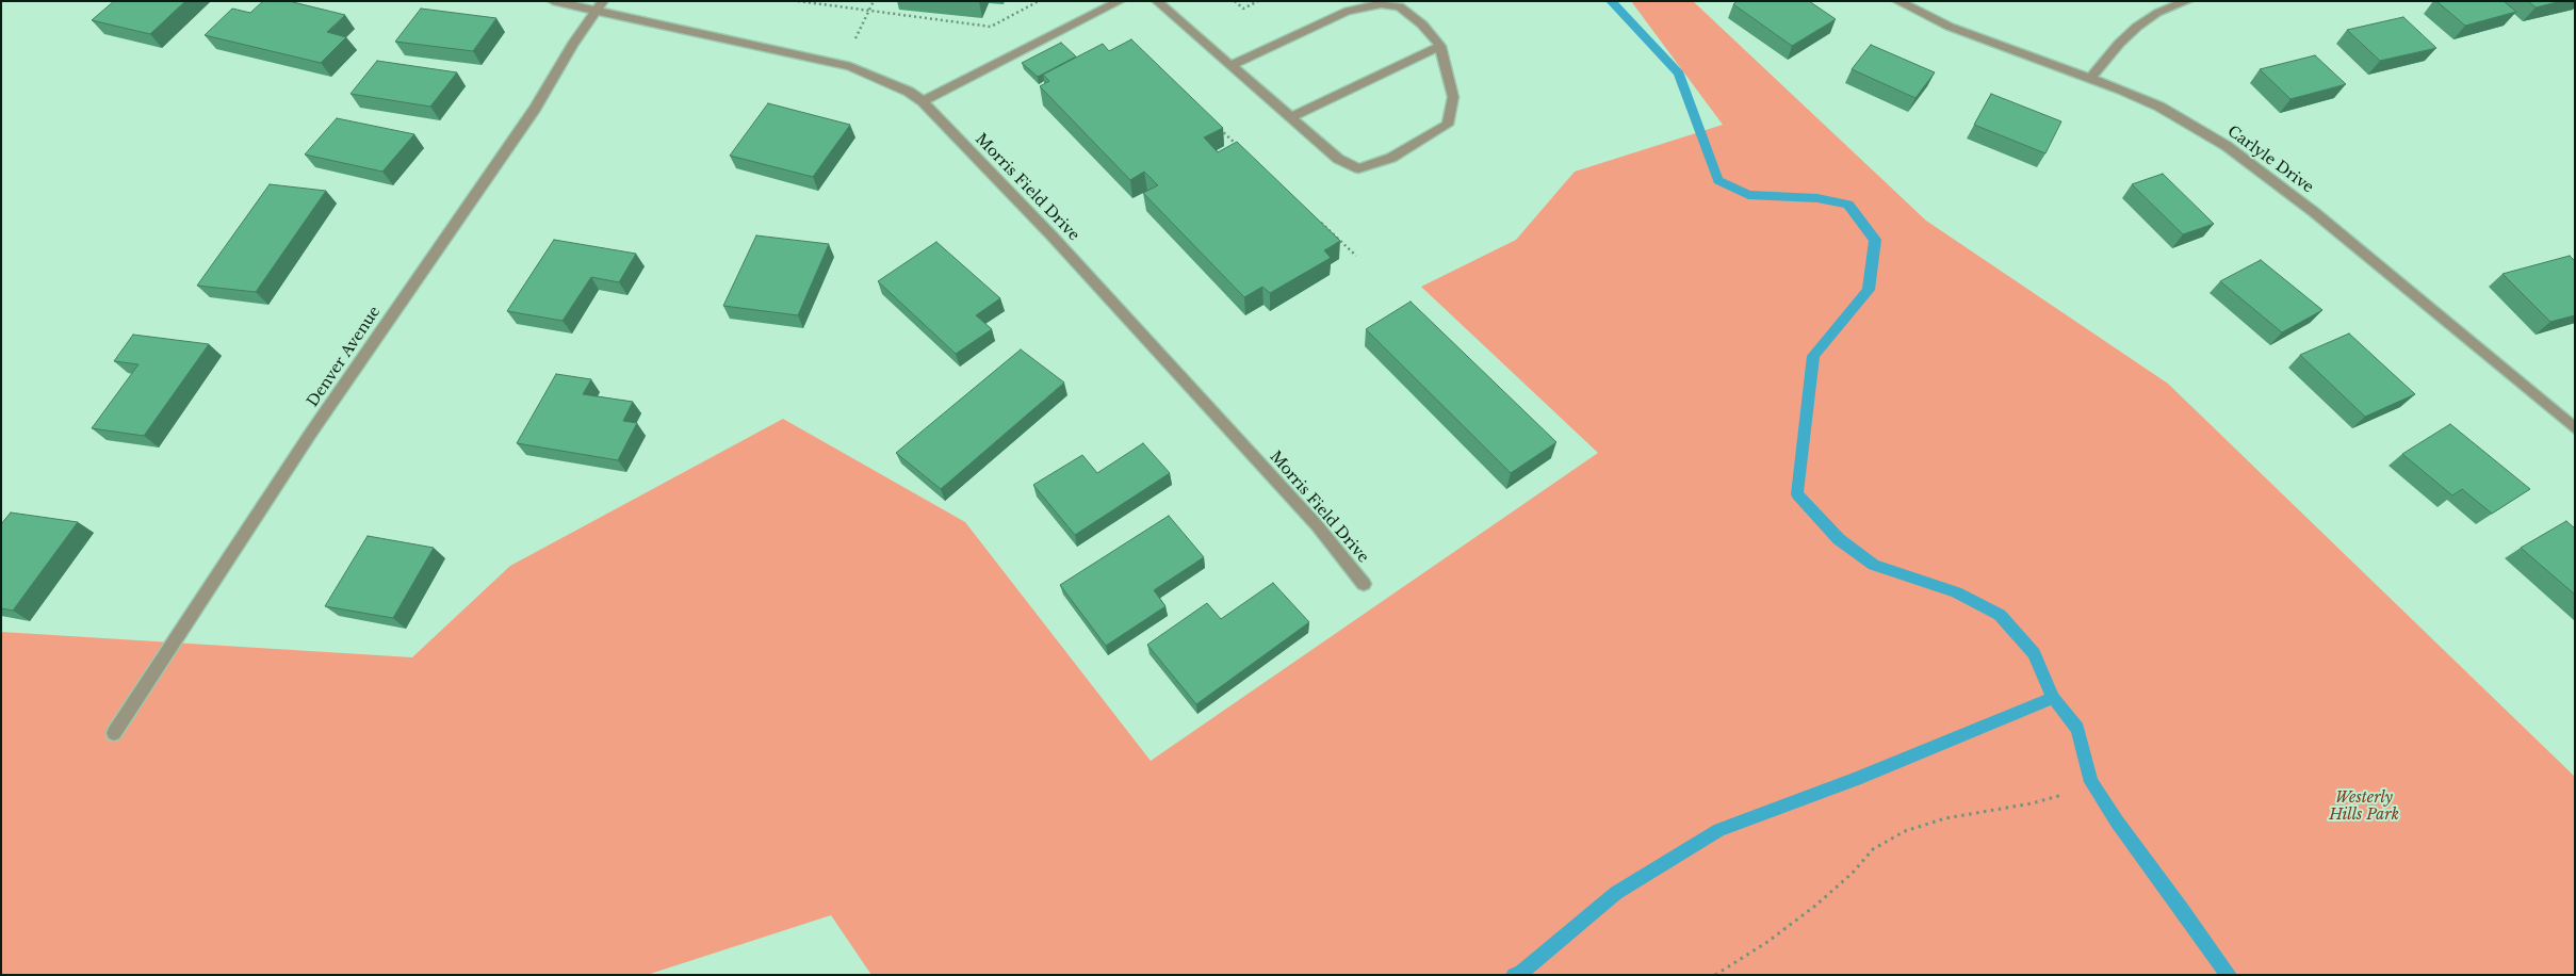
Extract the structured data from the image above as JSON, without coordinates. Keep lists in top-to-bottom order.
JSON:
{
  "streets": {
    "street": ["Carlyle Drive", "Morris Field Drive", "Denver Avenue"]
  },
  "crossings": [
    ["Morris Field Drive", "Denver Avenue"]
  ],
  "parks": ["Westerly Hills Park"]
}
